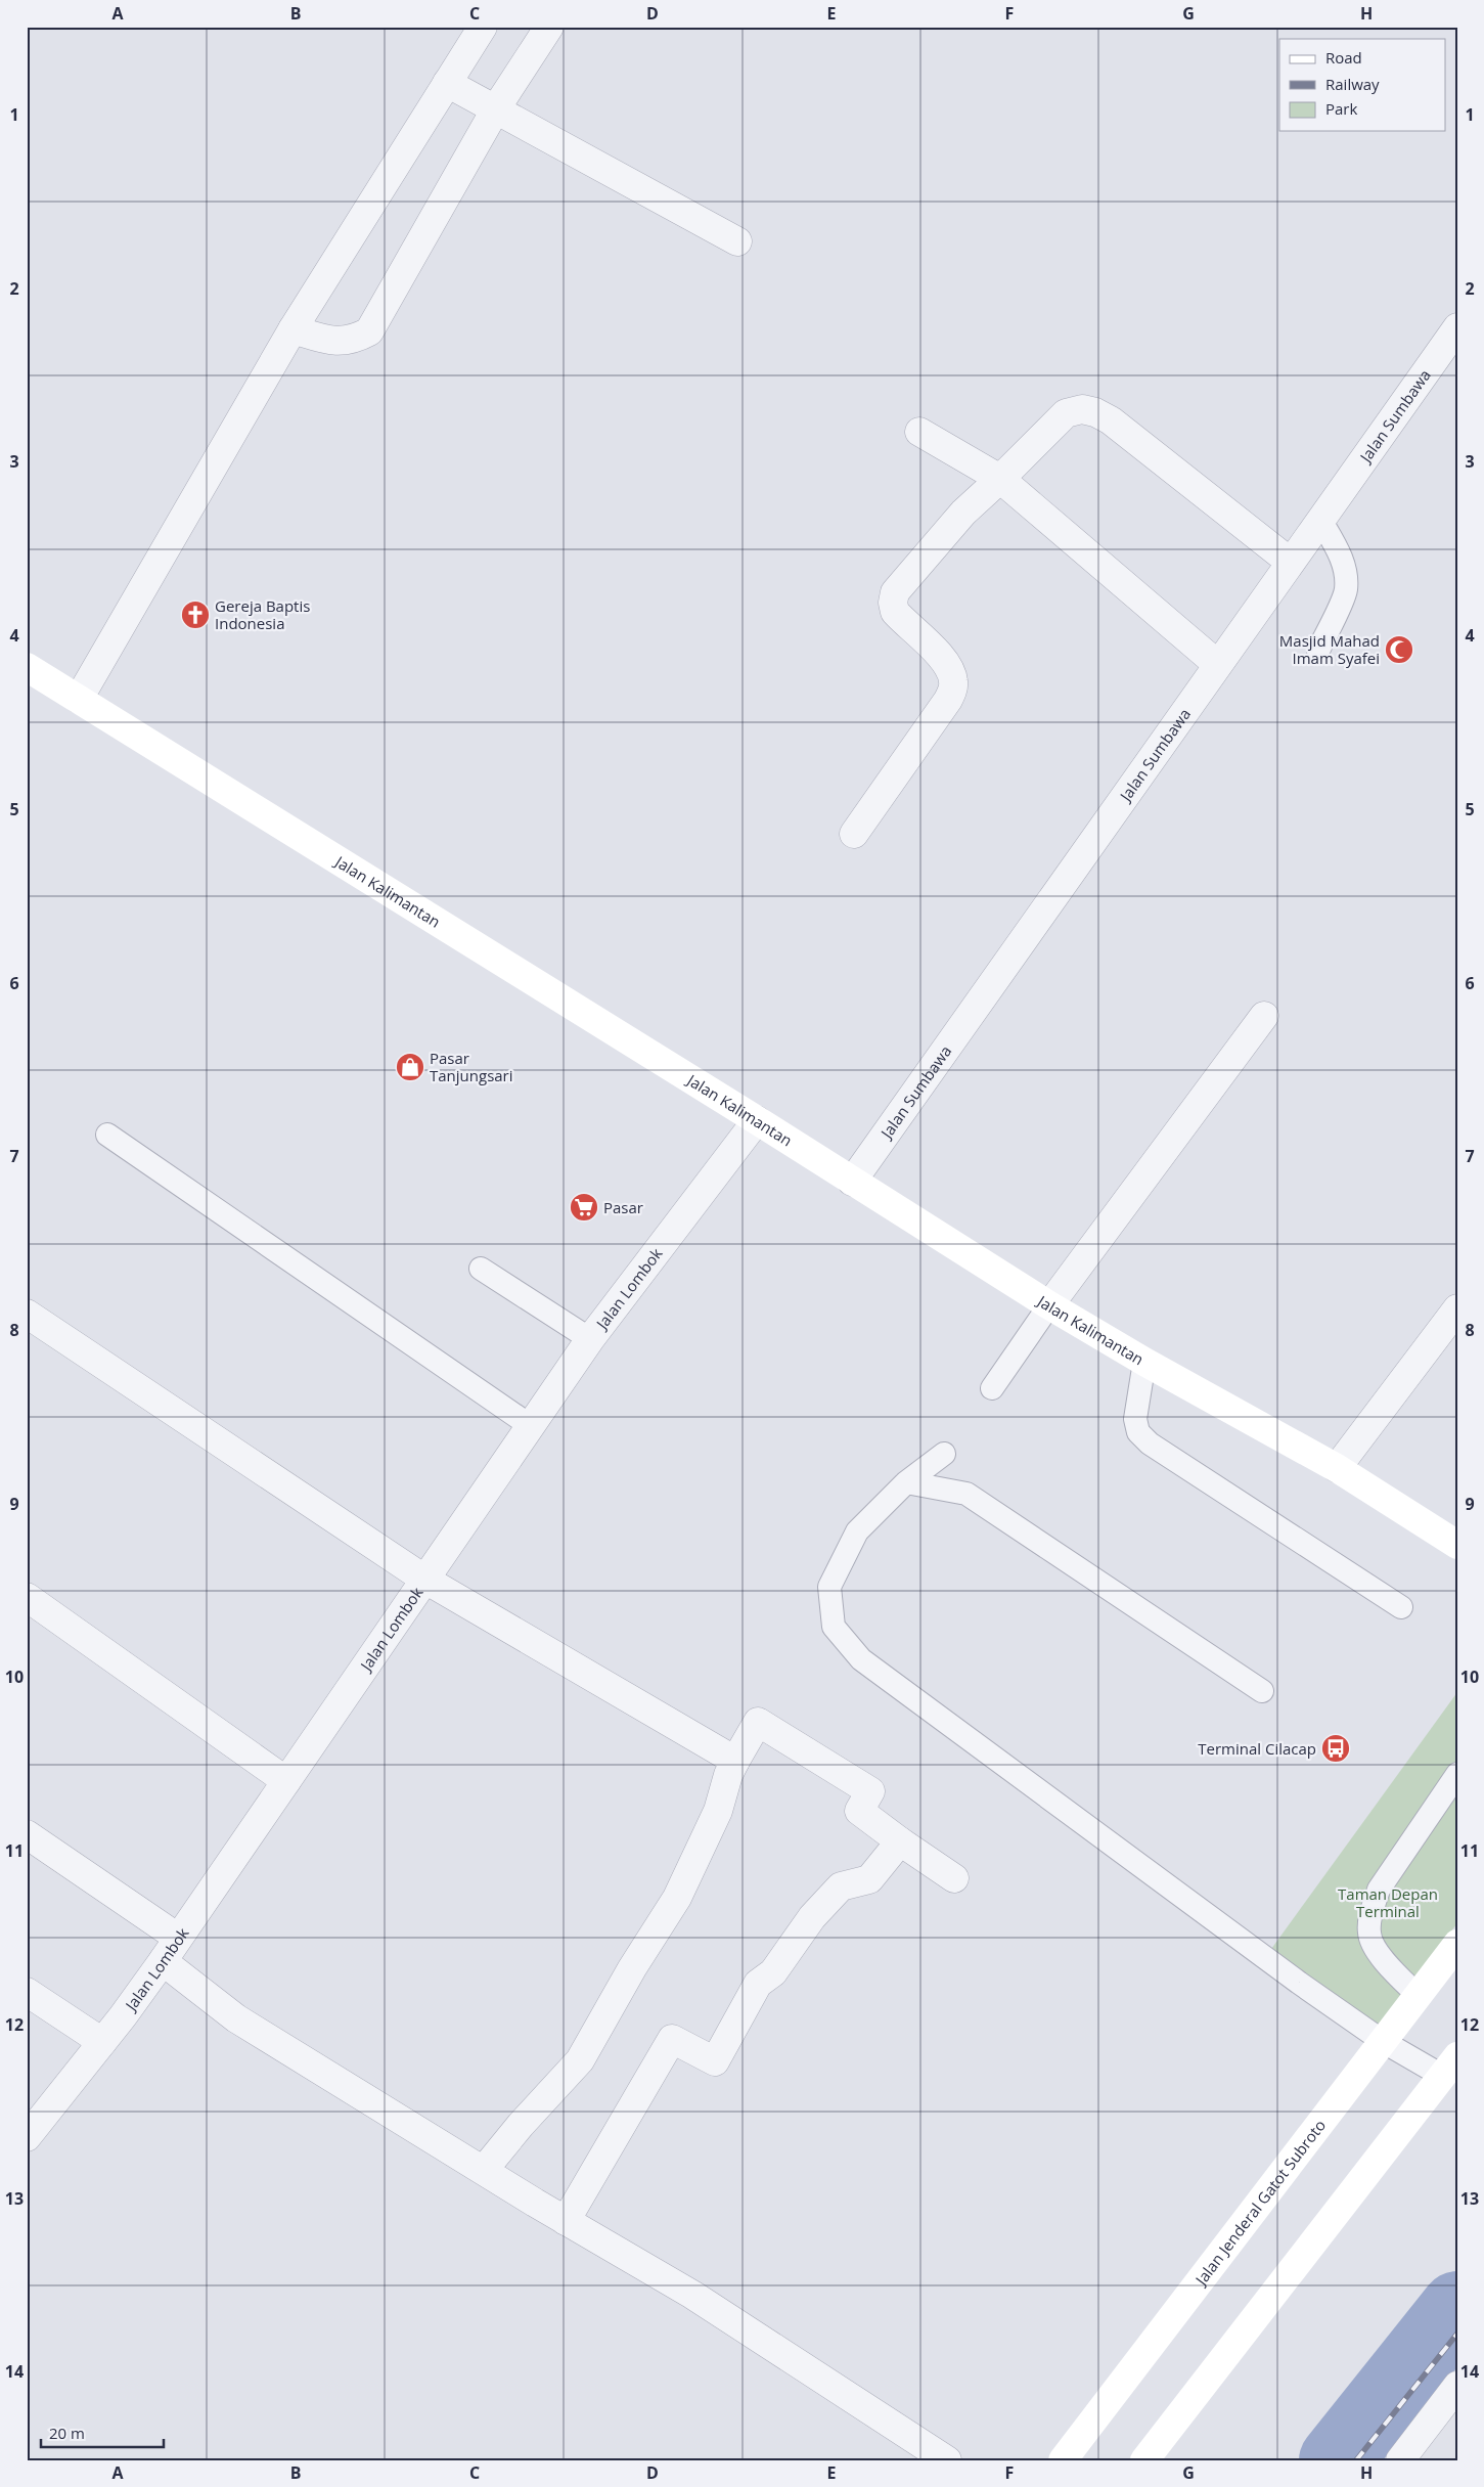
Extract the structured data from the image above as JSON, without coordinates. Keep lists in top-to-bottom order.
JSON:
{
  "streets": {
    "street": [
      "Jalan Sumbawa",
      "Jalan Kalimantan",
      "Jalan Lombok",
      "Jalan Jenderal Gatot Subroto"
    ]
  },
  "crossings": [
    ["Jalan Sumbawa", "Jalan Kalimantan"],
    ["Jalan Kalimantan", "Jalan Lombok"]
  ],
  "parks": ["Taman Depan Terminal"],
  "places": {
    "church": ["Gereja Baptis Indonesia"],
    "mosque": ["Masjid Mahad Imam Syafei"],
    "shop": ["Pasar Tanjungsari"],
    "supermarket": ["Pasar"],
    "bus stop": ["Terminal Cilacap"]
  },
  "legend": ["Road", "Railway", "Park"],
  "scale_bar": "20 m",
  "grid": {
    "columns": [
      "A",
      "B",
      "C",
      "D",
      "E",
      "F",
      "G",
      "H"
    ],
    "rows": [
      "1",
      "2",
      "3",
      "4",
      "5",
      "6",
      "7",
      "8",
      "9",
      "10",
      "11",
      "12",
      "13",
      "14"
    ]
  }
}
